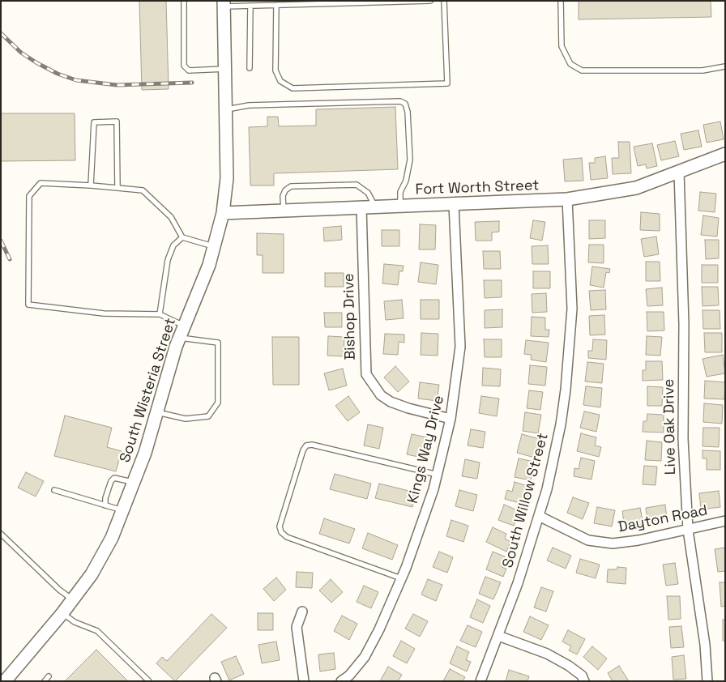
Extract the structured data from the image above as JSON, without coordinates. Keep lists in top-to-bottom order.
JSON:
{
  "streets": {
    "street": [
      "Fort Worth Street",
      "Bishop Drive",
      "South Wisteria Street",
      "Live Oak Drive",
      "Kings Way Drive",
      "South Willow Street",
      "Dayton Road"
    ]
  },
  "crossings": [
    ["Fort Worth Street", "Bishop Drive"],
    ["Fort Worth Street", "South Wisteria Street"],
    ["Fort Worth Street", "Live Oak Drive"],
    ["Fort Worth Street", "Kings Way Drive"],
    ["Fort Worth Street", "South Willow Street"],
    ["Bishop Drive", "Kings Way Drive"],
    ["Live Oak Drive", "Dayton Road"],
    ["South Willow Street", "Dayton Road"]
  ]
}
